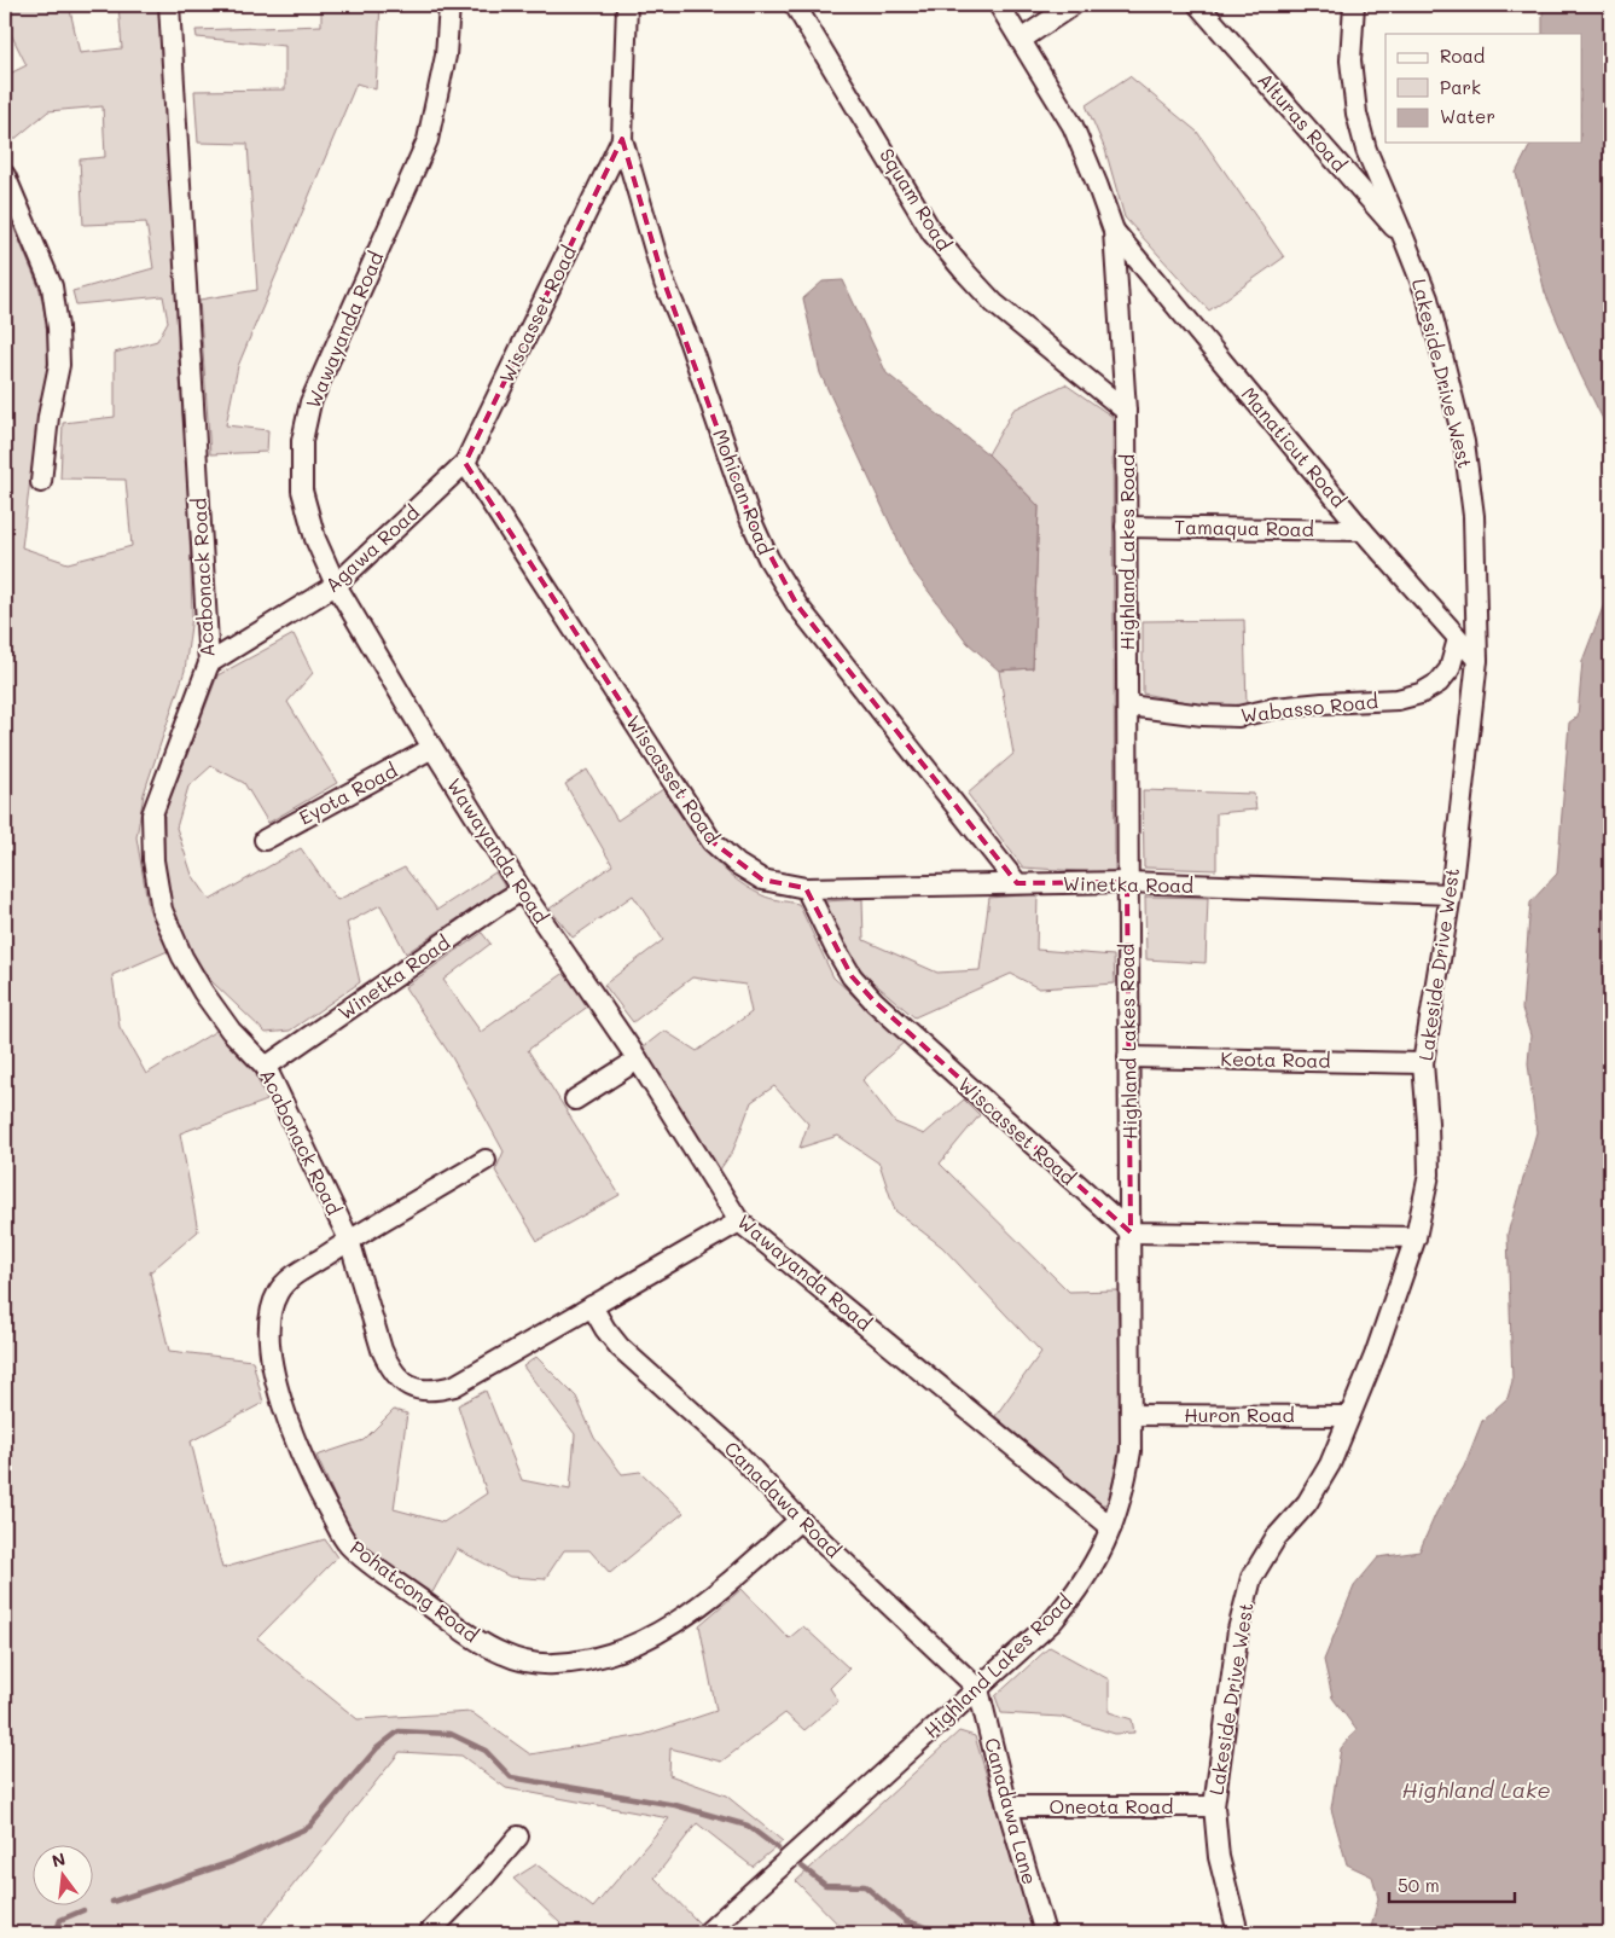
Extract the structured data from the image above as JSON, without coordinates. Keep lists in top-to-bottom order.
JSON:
{
  "streets": {
    "street": [
      "Alturas Road",
      "Squam Road",
      "Wiscasset Road",
      "Wawayanda Road",
      "Lakeside Drive West",
      "Manaticut Road",
      "Mohican Road",
      "Tamaqua Road",
      "Agawa Road",
      "Highland Lakes Road",
      "Acabonack Road",
      "Wabasso Road",
      "Eyota Road",
      "Winetka Road",
      "Keota Road",
      "Huron Road",
      "Canadawa Road",
      "Pohatcong Road",
      "Oneota Road",
      "Canadawa Lane"
    ]
  },
  "crossings": [
    ["Alturas Road", "Lakeside Drive West"],
    ["Squam Road", "Highland Lakes Road"],
    ["Wiscasset Road", "Mohican Road"],
    ["Wiscasset Road", "Agawa Road"],
    ["Wiscasset Road", "Highland Lakes Road"],
    ["Wiscasset Road", "Winetka Road"],
    ["Wawayanda Road", "Agawa Road"],
    ["Wawayanda Road", "Highland Lakes Road"],
    ["Wawayanda Road", "Acabonack Road"],
    ["Wawayanda Road", "Eyota Road"],
    ["Wawayanda Road", "Winetka Road"],
    ["Lakeside Drive West", "Manaticut Road"],
    ["Lakeside Drive West", "Winetka Road"],
    ["Lakeside Drive West", "Keota Road"],
    ["Lakeside Drive West", "Huron Road"],
    ["Lakeside Drive West", "Oneota Road"],
    ["Manaticut Road", "Tamaqua Road"],
    ["Manaticut Road", "Highland Lakes Road"],
    ["Manaticut Road", "Wabasso Road"],
    ["Mohican Road", "Winetka Road"],
    ["Tamaqua Road", "Highland Lakes Road"],
    ["Agawa Road", "Acabonack Road"],
    ["Highland Lakes Road", "Wabasso Road"],
    ["Highland Lakes Road", "Winetka Road"],
    ["Highland Lakes Road", "Keota Road"],
    ["Highland Lakes Road", "Huron Road"],
    ["Highland Lakes Road", "Canadawa Road"],
    ["Highland Lakes Road", "Canadawa Lane"],
    ["Acabonack Road", "Winetka Road"],
    ["Acabonack Road", "Canadawa Road"],
    ["Acabonack Road", "Pohatcong Road"],
    ["Canadawa Road", "Pohatcong Road"],
    ["Canadawa Road", "Canadawa Lane"],
    ["Oneota Road", "Canadawa Lane"]
  ],
  "water": ["Highland Lake"],
  "legend": ["Road", "Park", "Water"],
  "scale_bar": "50 m",
  "north": "top"
}
